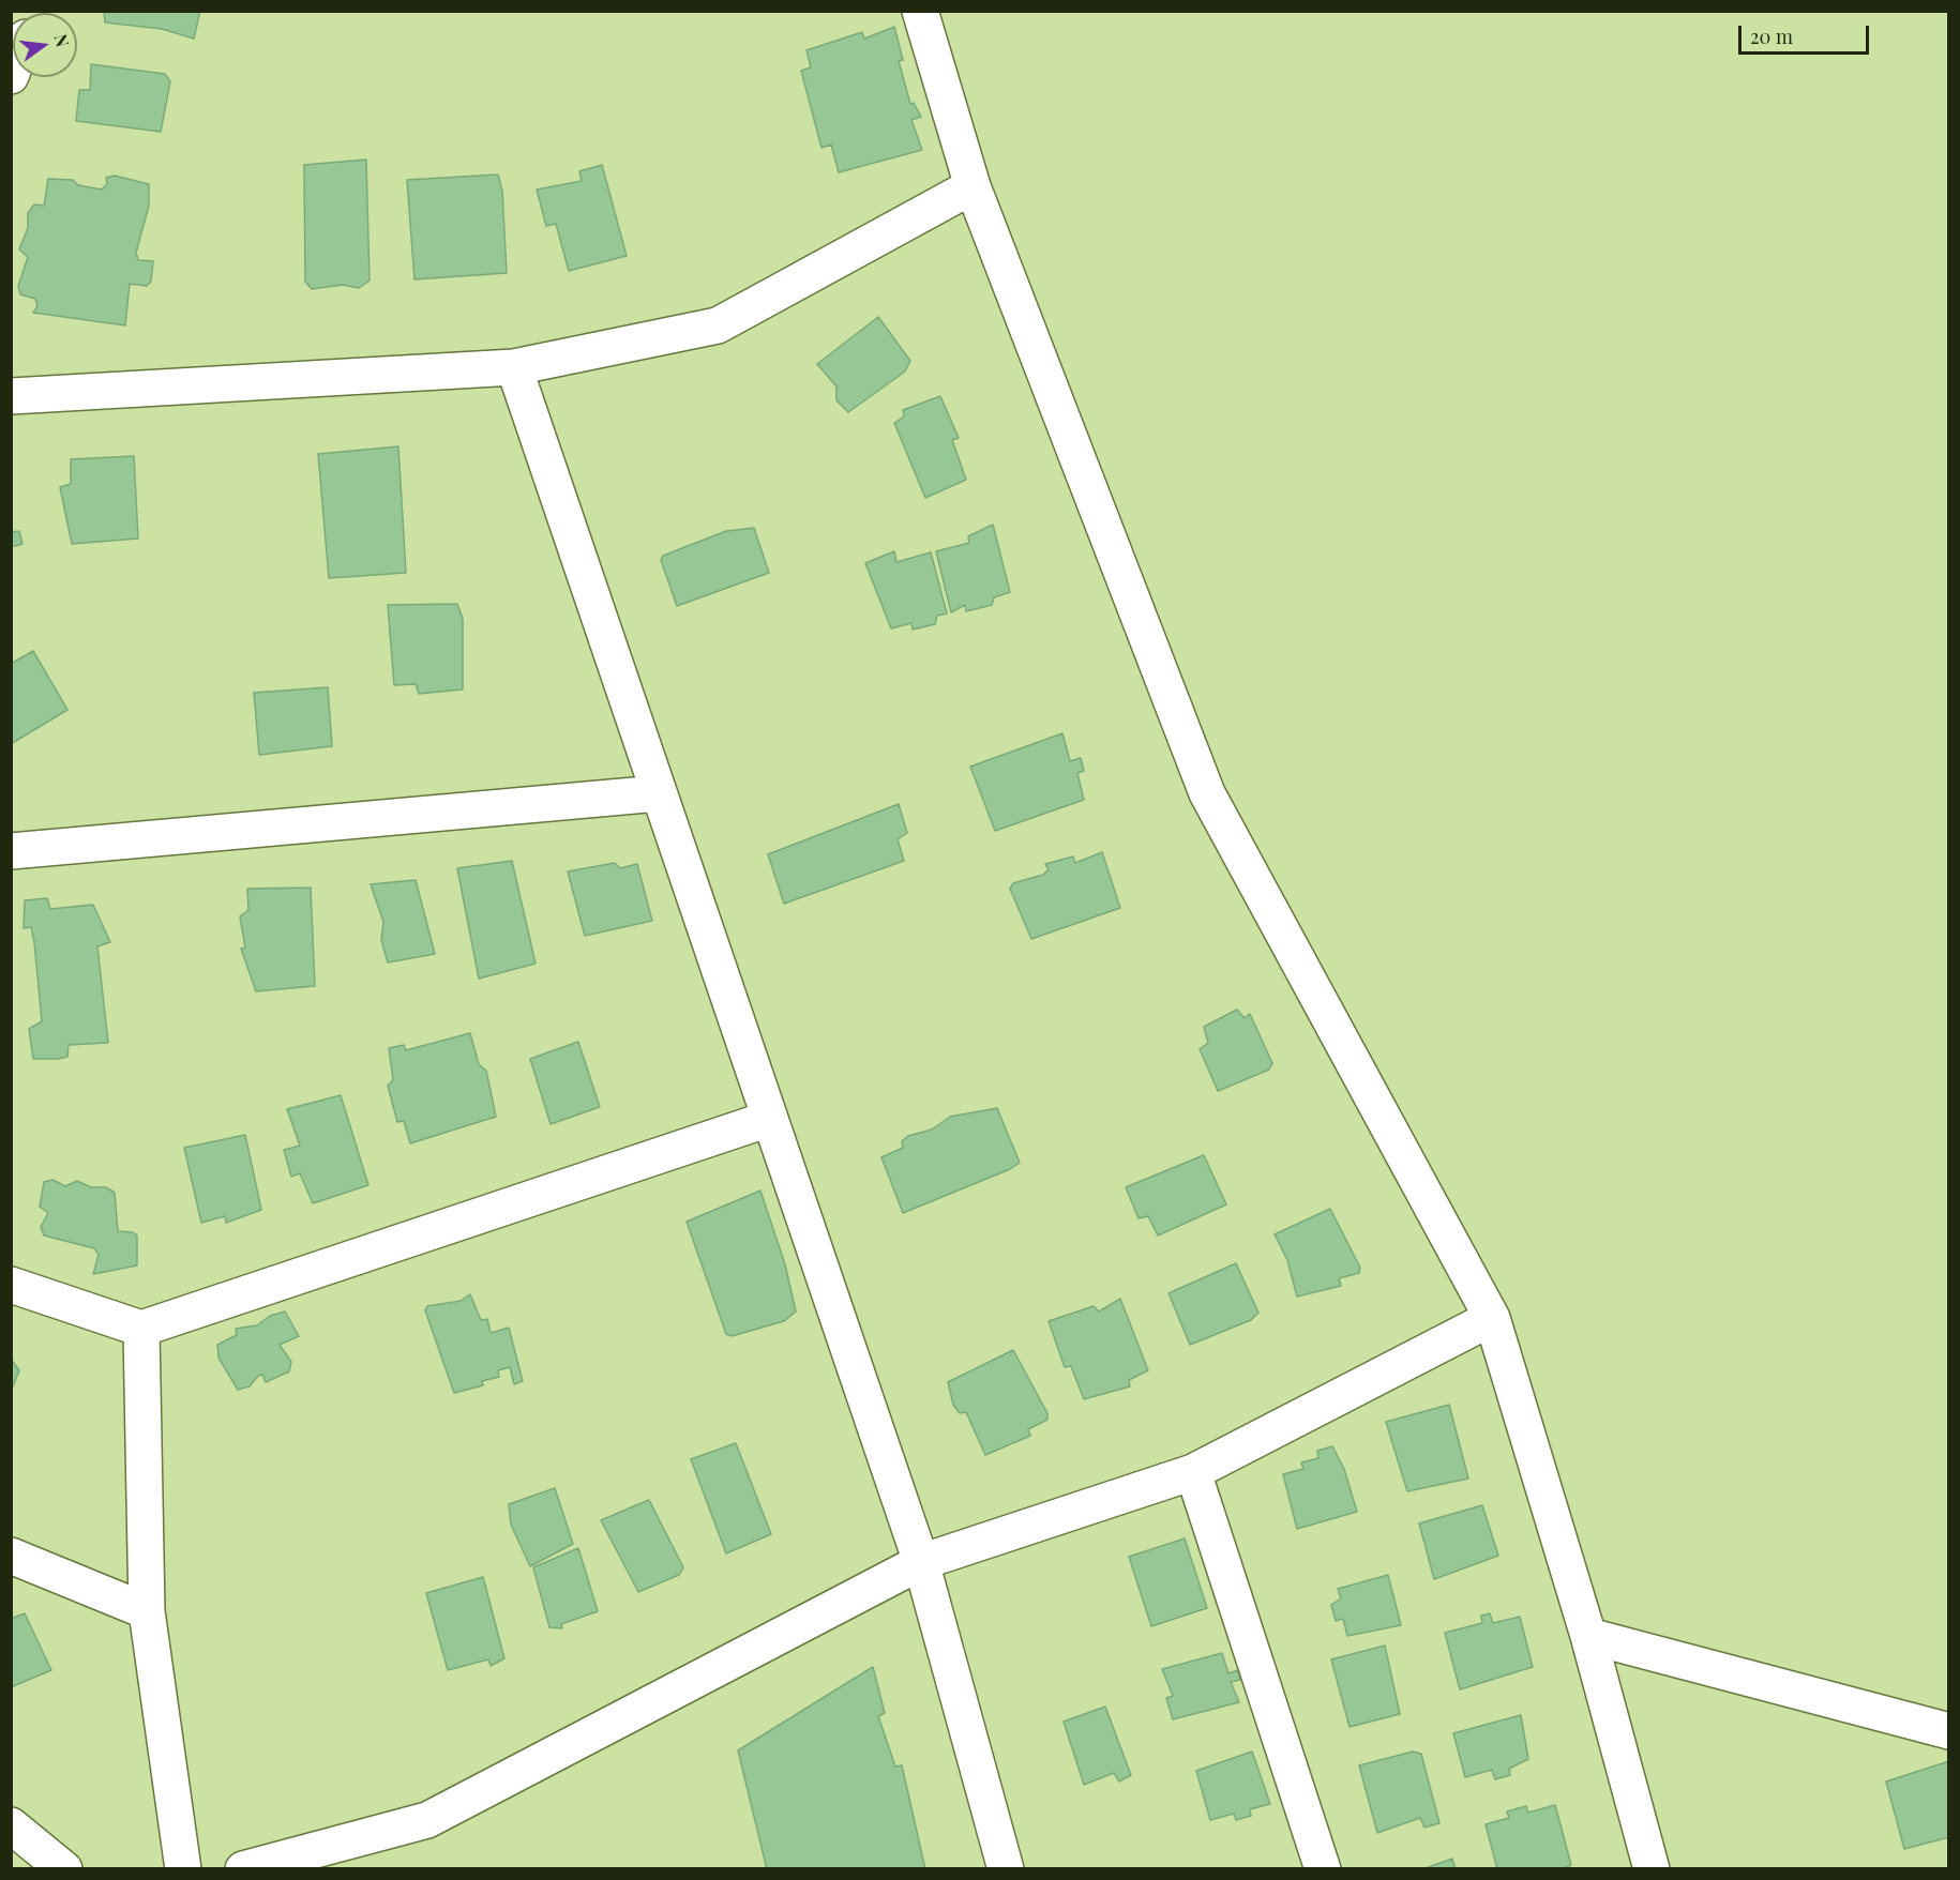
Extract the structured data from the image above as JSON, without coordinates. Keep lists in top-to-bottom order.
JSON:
{
  "scale_bar": "20 m",
  "north": "right"
}
